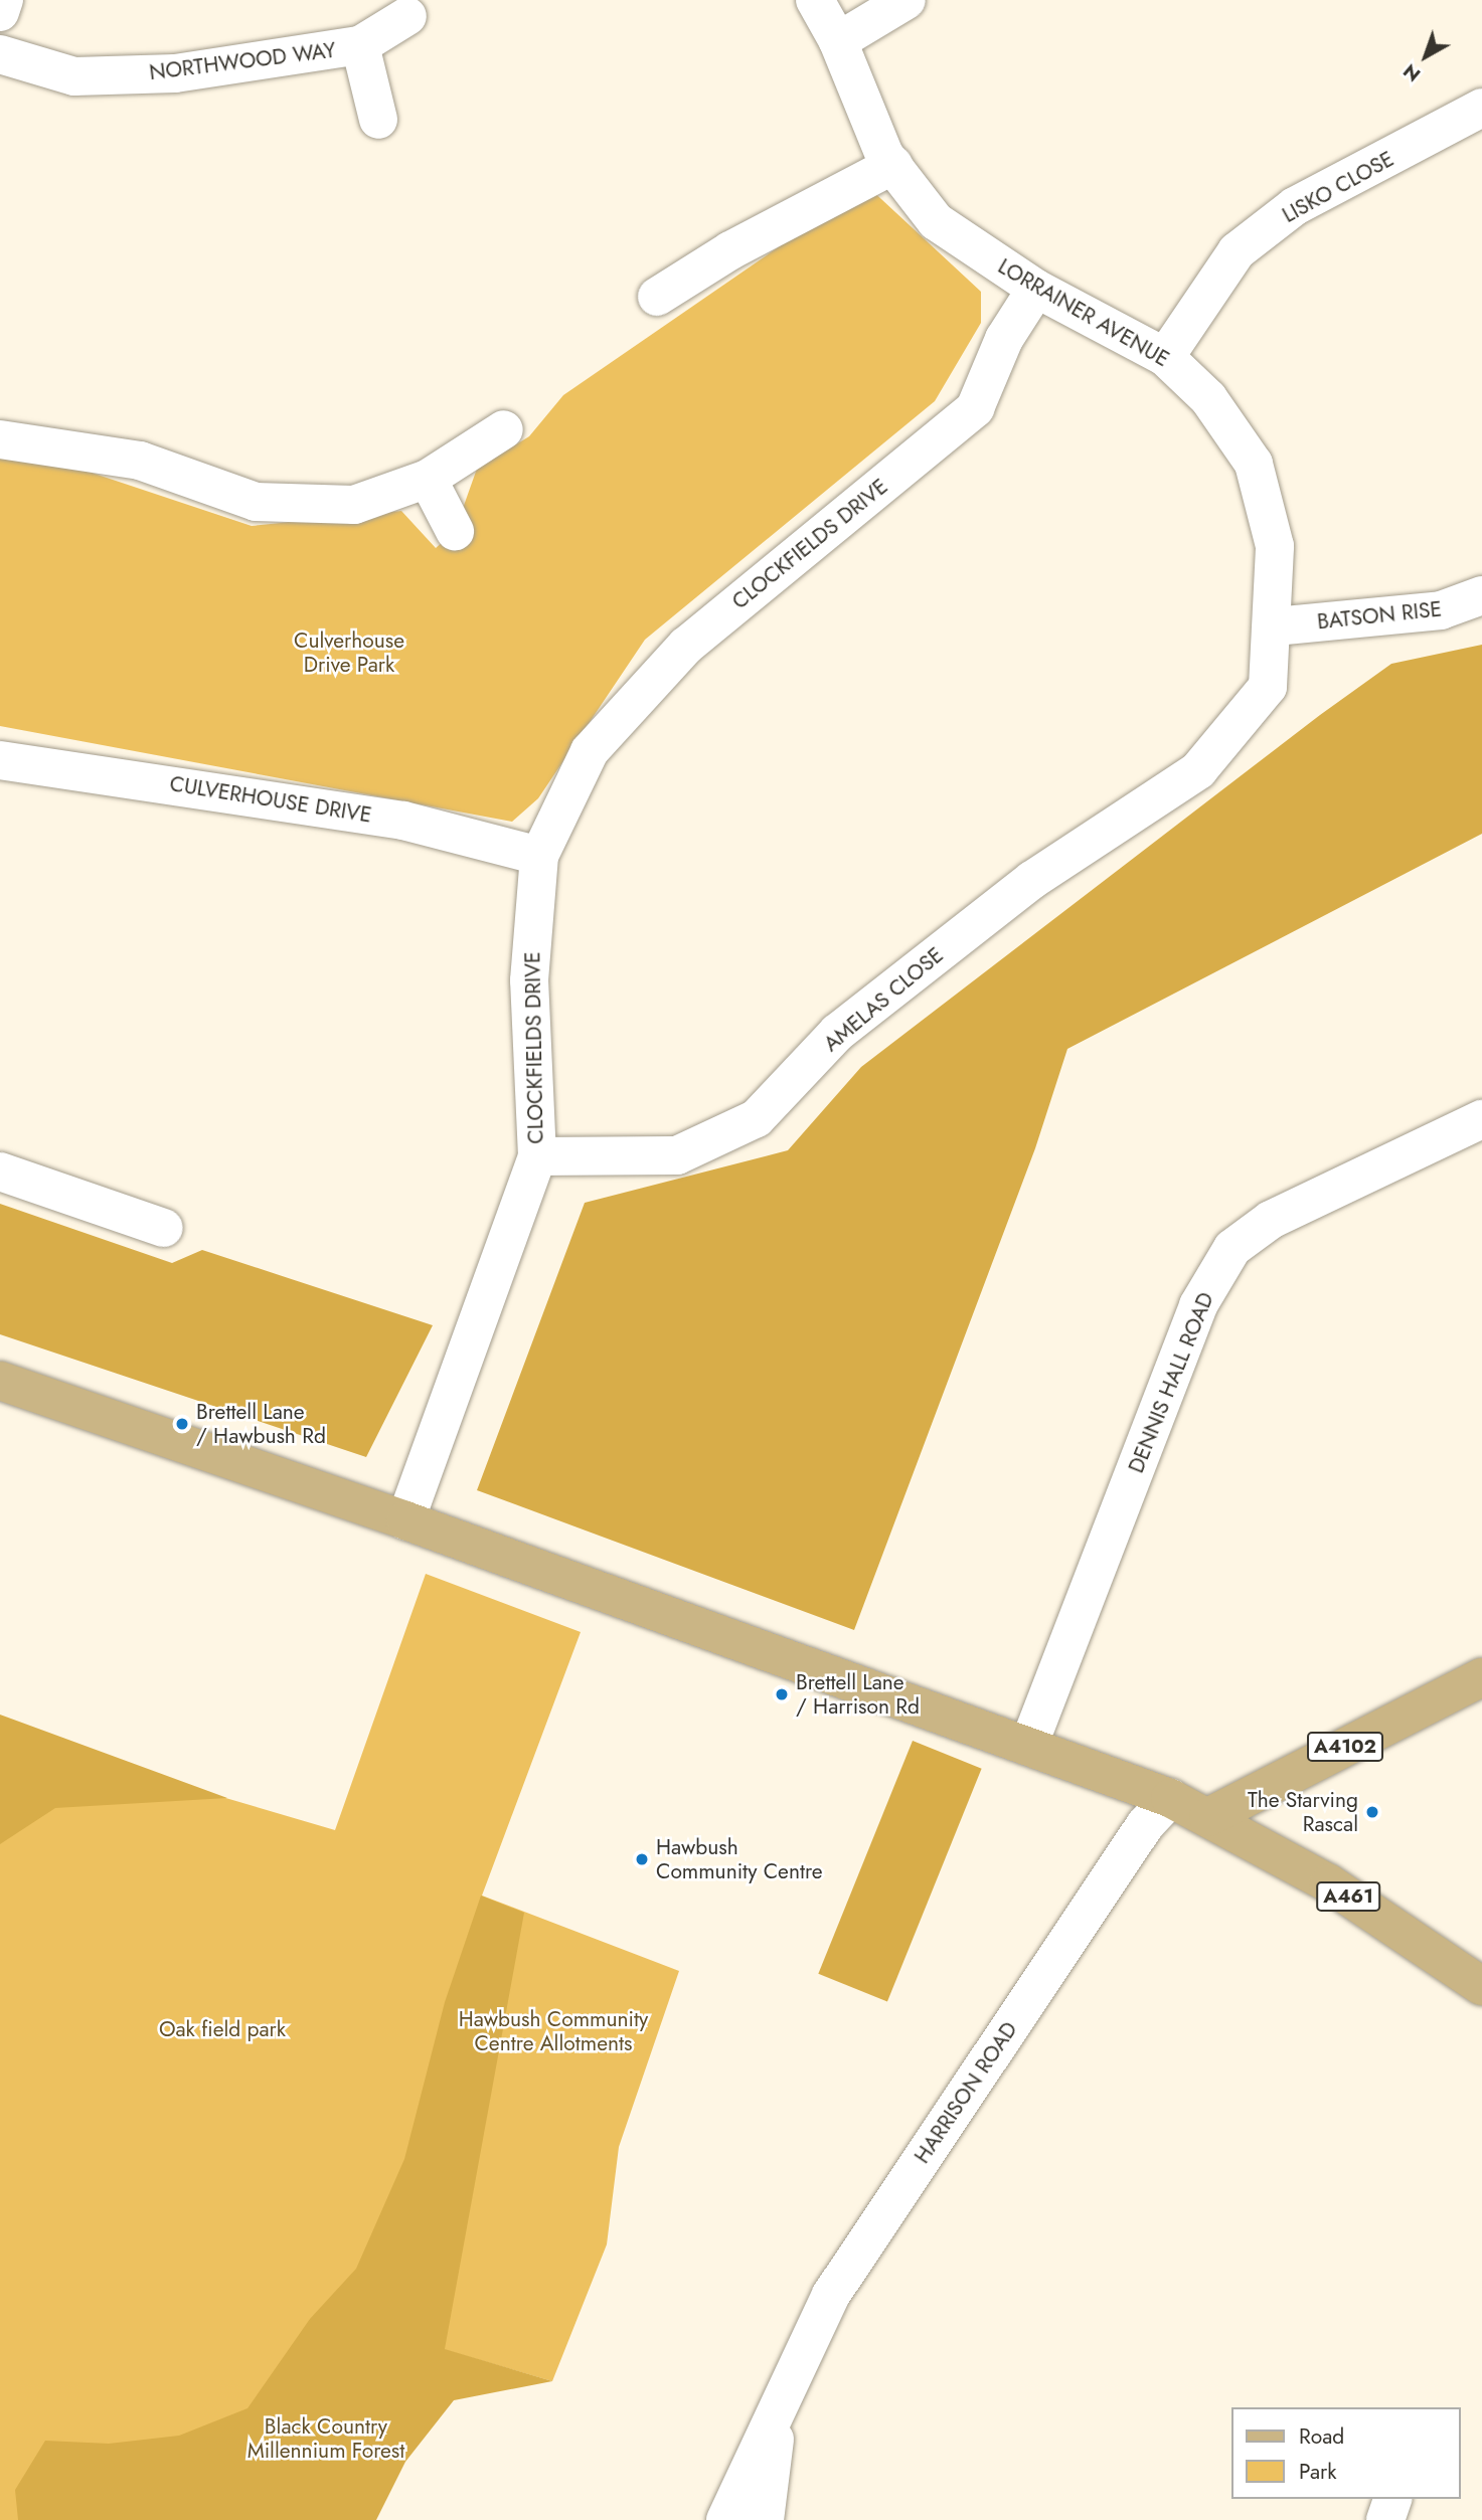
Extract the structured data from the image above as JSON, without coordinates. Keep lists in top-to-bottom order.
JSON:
{
  "streets": {
    "main road": ["A4102", "A461"],
    "street": [
      "NORTHWOOD WAY",
      "LISKO CLOSE",
      "LORRAINER AVENUE",
      "CLOCKFIELDS DRIVE",
      "BATSON RISE",
      "CULVERHOUSE DRIVE",
      "AMELAS CLOSE",
      "DENNIS HALL ROAD",
      "HARRISON ROAD"
    ]
  },
  "crossings": [
    ["LISKO CLOSE", "LORRAINER AVENUE"],
    ["LORRAINER AVENUE", "CLOCKFIELDS DRIVE"],
    ["LORRAINER AVENUE", "BATSON RISE"],
    ["LORRAINER AVENUE", "AMELAS CLOSE"],
    ["CLOCKFIELDS DRIVE", "CULVERHOUSE DRIVE"],
    ["CLOCKFIELDS DRIVE", "AMELAS CLOSE"],
    ["CLOCKFIELDS DRIVE", "A461"],
    ["DENNIS HALL ROAD", "A461"],
    ["A4102", "A461"],
    ["A461", "HARRISON ROAD"]
  ],
  "parks": [
    "Culverhouse Drive Park",
    "Hawbush Community Centre Allotments",
    "Oak field park",
    "Black Country Millennium Forest"
  ],
  "places": [
    "Brettell Lane / Hawbush Rd",
    "Brettell Lane / Harrison Rd",
    "The Starving Rascal",
    "Hawbush Community Centre"
  ],
  "legend": ["Road", "Park"],
  "north": "bottom left"
}
